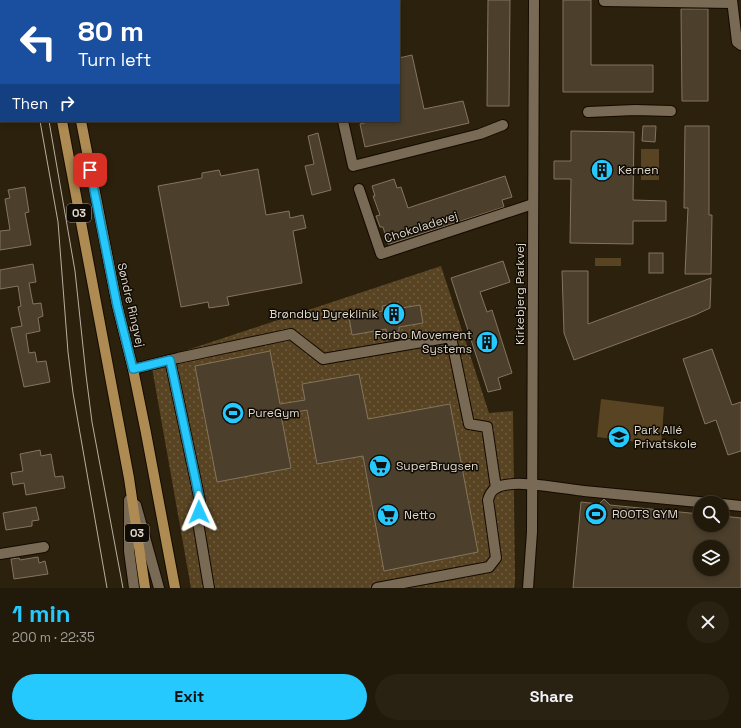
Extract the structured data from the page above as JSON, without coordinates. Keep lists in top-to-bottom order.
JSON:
{
  "streets": {
    "main road": ["O3", "Søndre Ringvej"],
    "street": ["Chokoladevej", "Kirkebjerg Parkvej"]
  },
  "crossings": [
    ["Chokoladevej", "Kirkebjerg Parkvej"]
  ],
  "places": {
    "building": ["Kernen", "Brøndby Dyreklinik", "Forbo Movement Systems"],
    "sports": ["PureGym", "ROOTS GYM"],
    "school or university": ["Park Allé Privatskole"],
    "supermarket": ["SuperBrugsen", "Netto"]
  },
  "page": {
    "turn": ["80 m", "Turn left"],
    "then": "Then",
    "heading": ["1 min", "200 m · 22:35"],
    "buttons": ["Exit", "Share"]
  }
}
